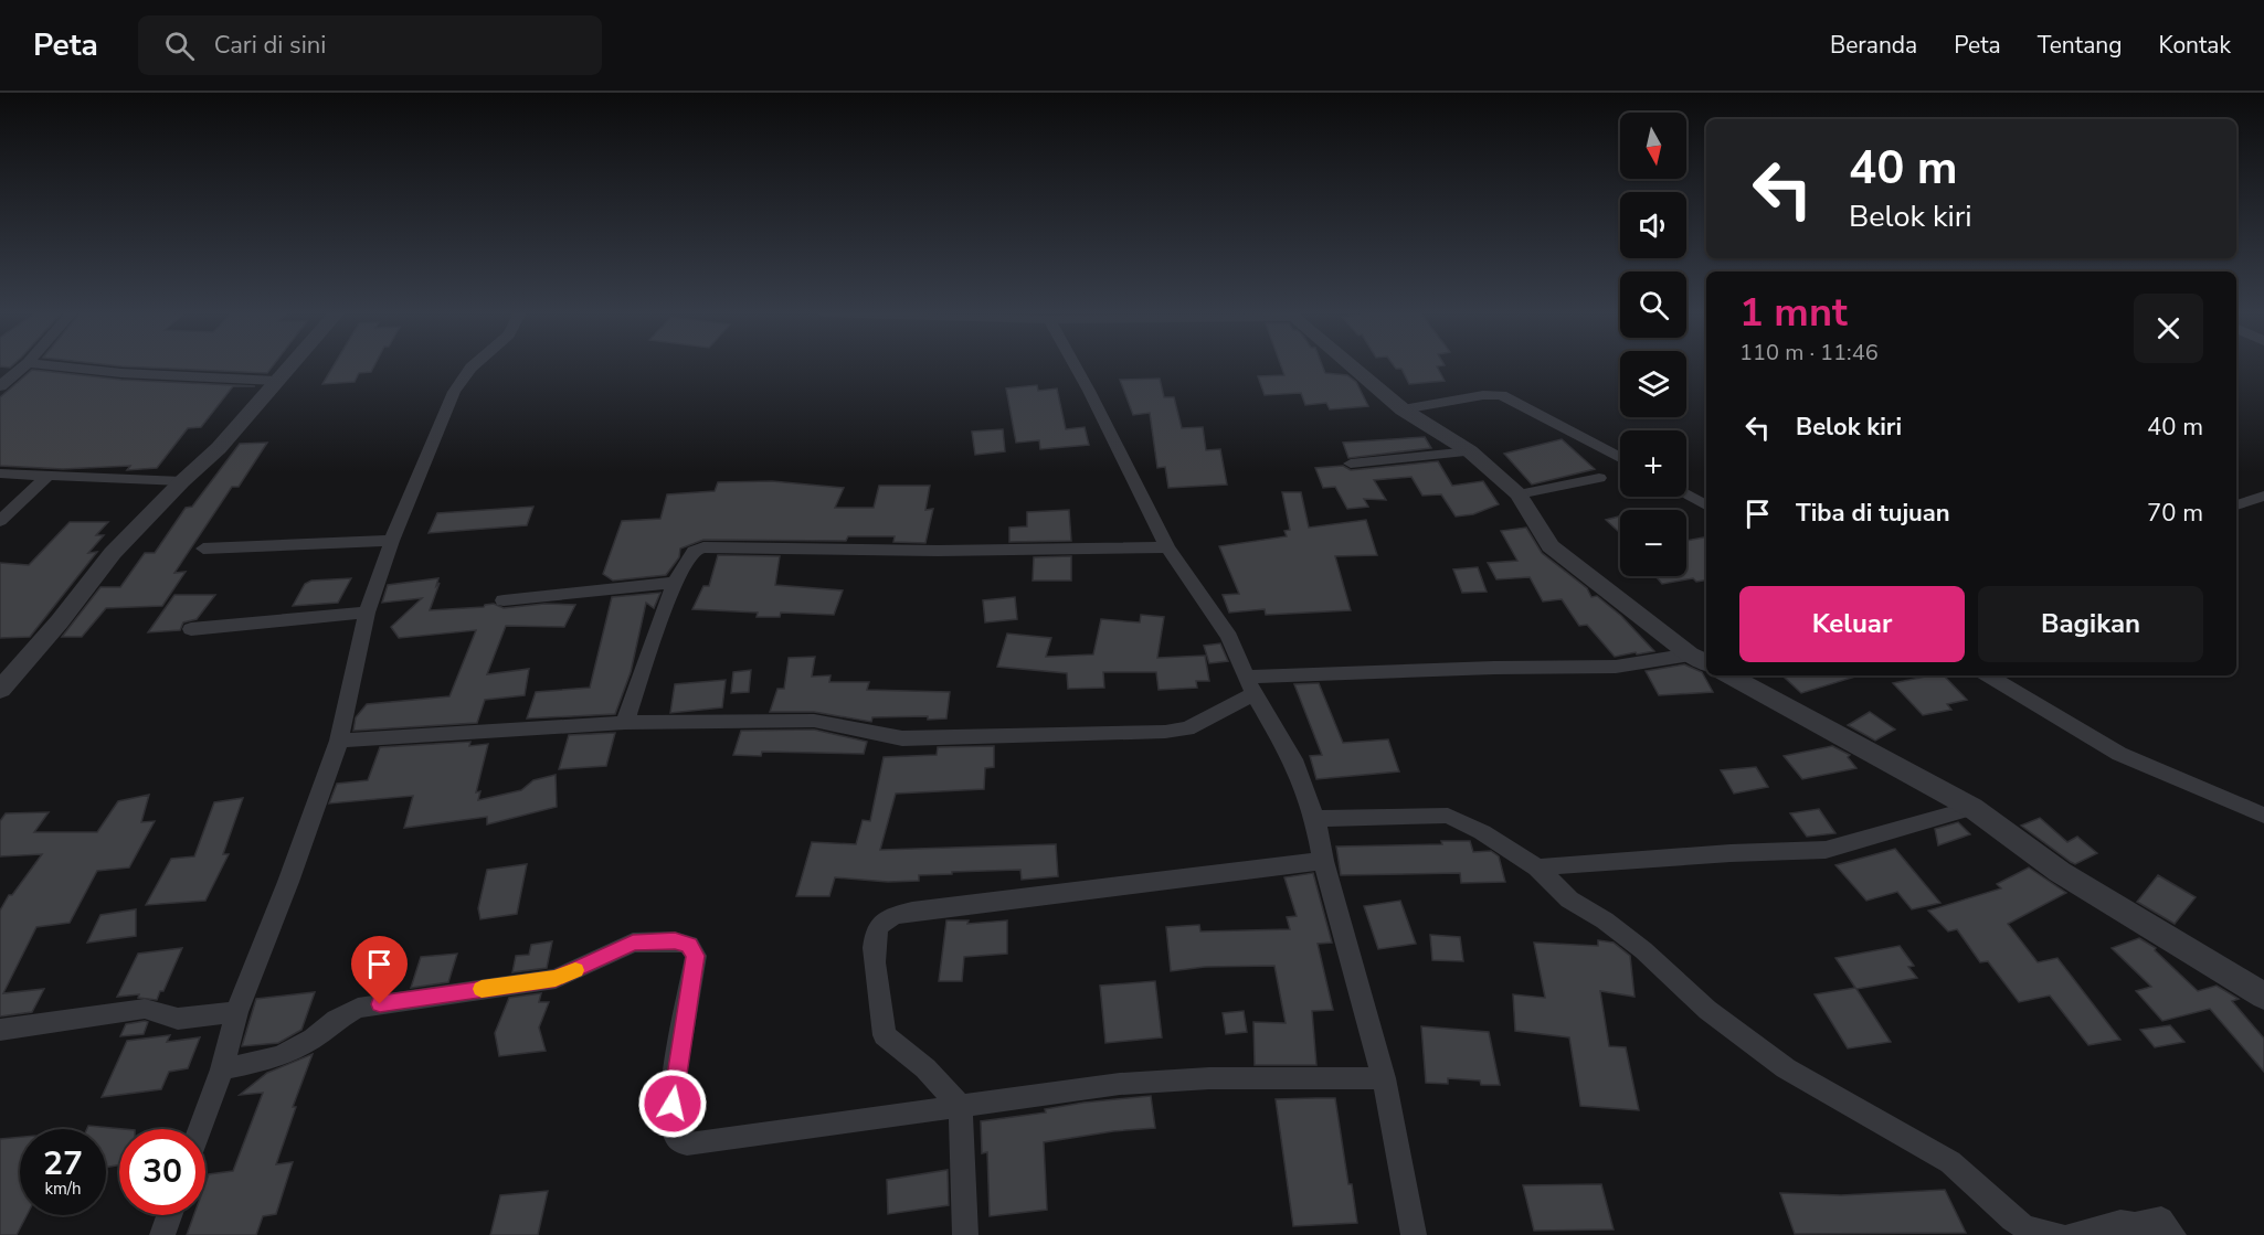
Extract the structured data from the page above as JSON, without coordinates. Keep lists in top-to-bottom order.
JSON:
{
  "north": "bottom",
  "page": {
    "header": "Peta",
    "search": "Cari di sini",
    "nav": [
      "Beranda",
      "Peta",
      "Tentang",
      "Kontak"
    ],
    "map_buttons": ["+", "−"],
    "turn": ["40 m", "Belok kiri"],
    "heading": ["1 mnt", "110 m · 11:46"],
    "list": [
      {
        "name": "Belok kiri",
        "value": "40 m"
      },
      {
        "name": "Tiba di tujuan",
        "value": "70 m"
      }
    ],
    "buttons": ["Keluar", "Bagikan"],
    "speed": "27 km/h",
    "limit": "30"
  }
}
